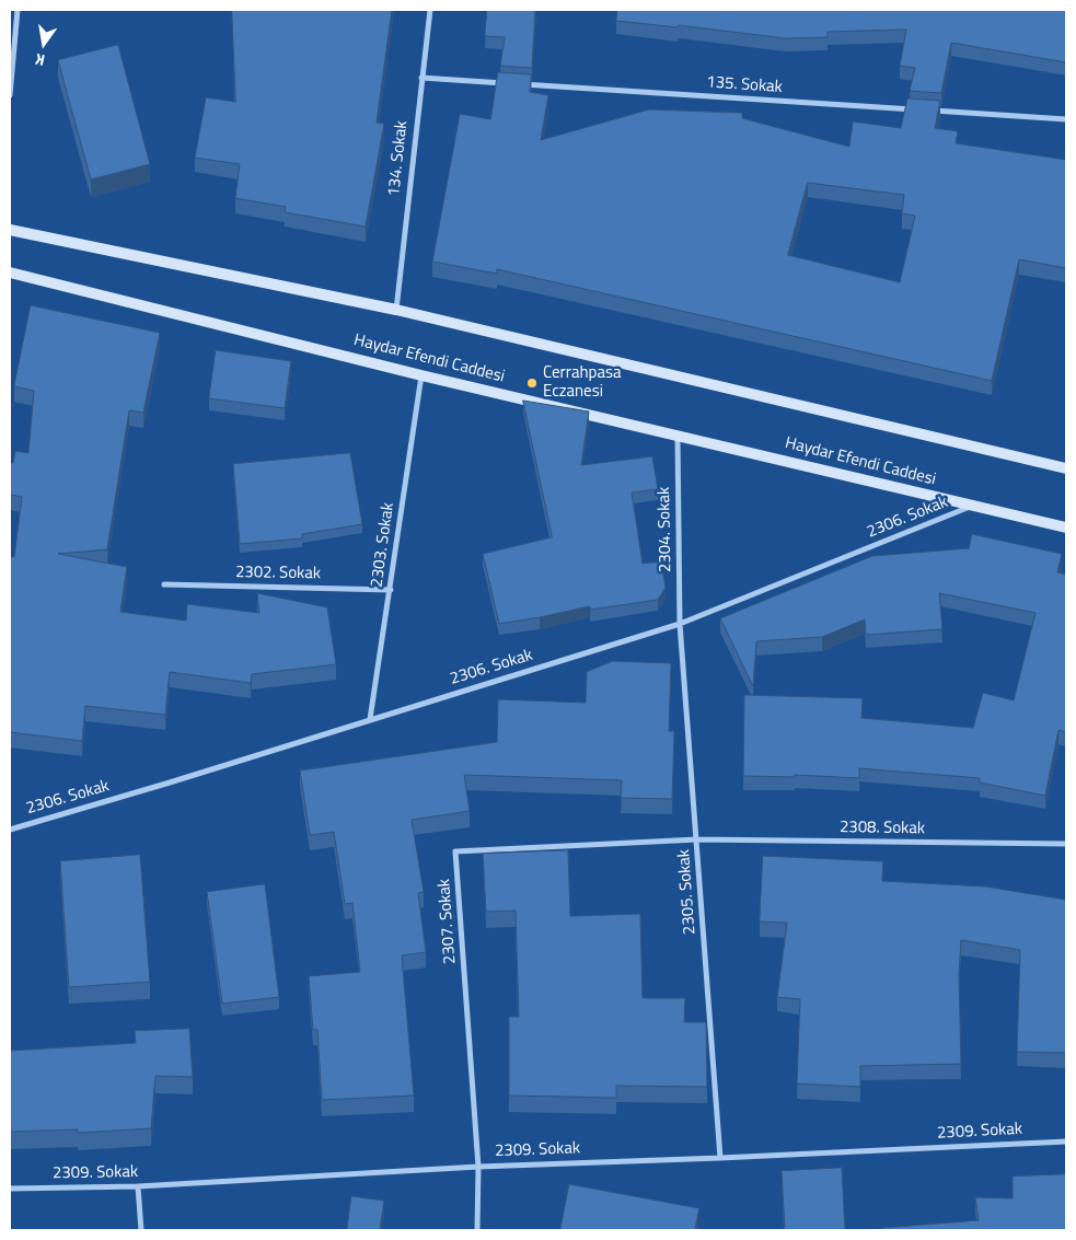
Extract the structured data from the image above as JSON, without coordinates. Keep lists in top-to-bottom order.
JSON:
{
  "streets": {
    "main road": ["Haydar Efendi Caddesi"],
    "street": [
      "135. Sokak",
      "134. Sokak",
      "2306. Sokak",
      "2304. Sokak",
      "2303. Sokak",
      "2302. Sokak",
      "2308. Sokak",
      "2305. Sokak",
      "2307. Sokak",
      "2309. Sokak"
    ]
  },
  "crossings": [
    ["Haydar Efendi Caddesi", "2306. Sokak"],
    ["Haydar Efendi Caddesi", "2304. Sokak"],
    ["Haydar Efendi Caddesi", "2303. Sokak"],
    ["2306. Sokak", "2304. Sokak"],
    ["2306. Sokak", "2303. Sokak"],
    ["2306. Sokak", "2305. Sokak"],
    ["2304. Sokak", "2305. Sokak"],
    ["2303. Sokak", "2302. Sokak"],
    ["2308. Sokak", "2305. Sokak"],
    ["2308. Sokak", "2307. Sokak"],
    ["2305. Sokak", "2307. Sokak"],
    ["2305. Sokak", "2309. Sokak"],
    ["2307. Sokak", "2309. Sokak"]
  ],
  "places": ["Cerrahpasa Eczanesi"],
  "north": "bottom"
}
